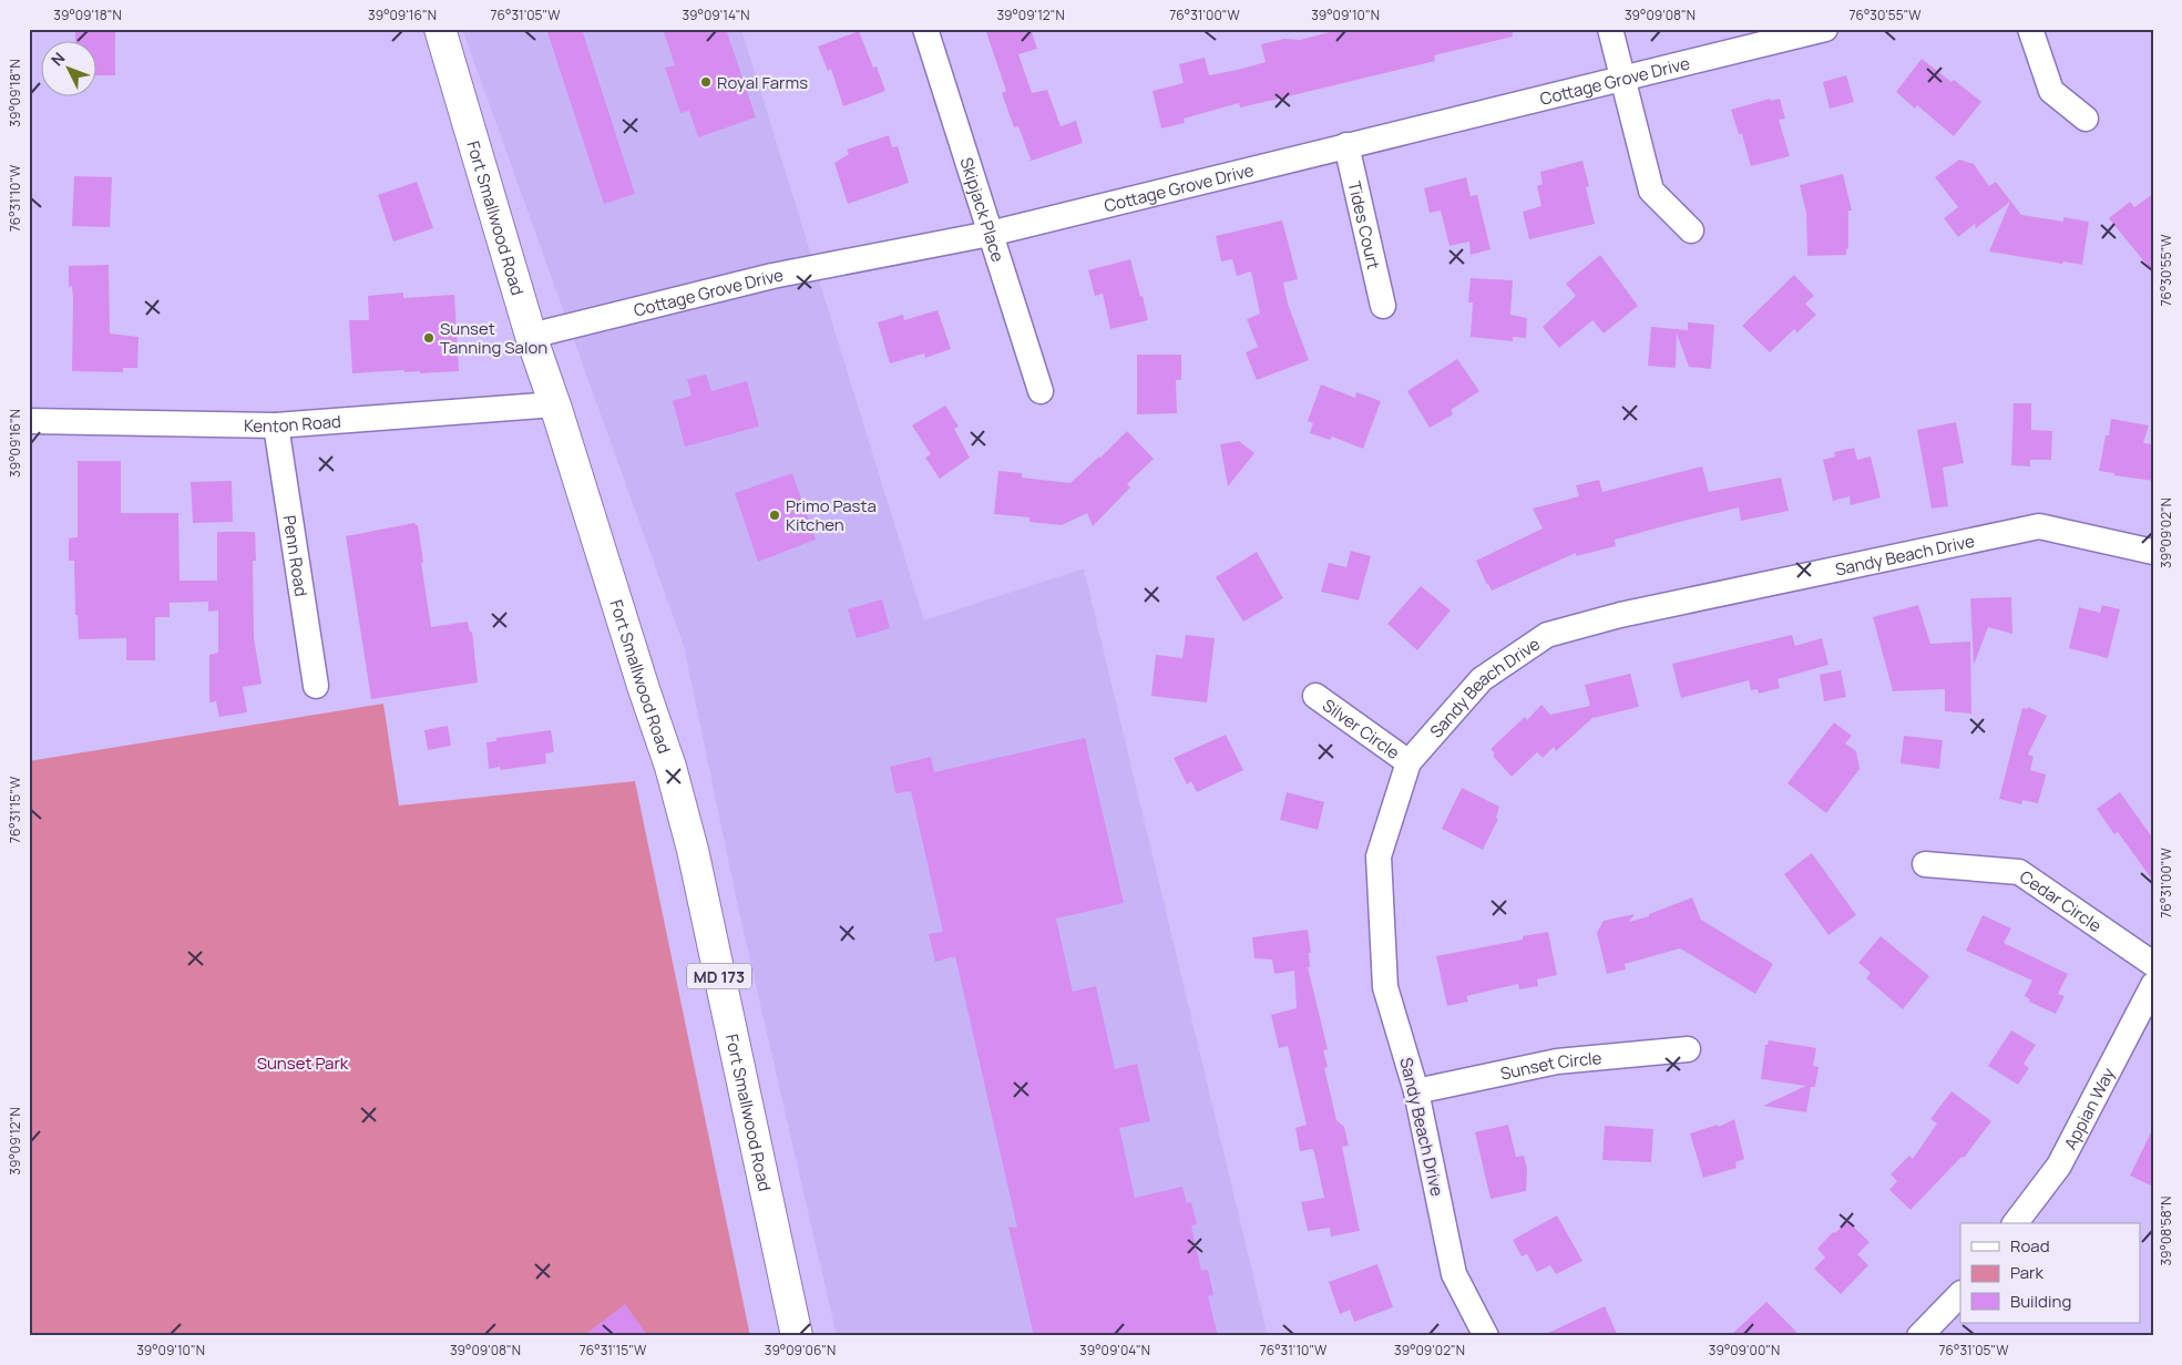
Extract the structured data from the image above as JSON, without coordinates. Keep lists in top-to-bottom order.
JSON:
{
  "streets": {
    "main road": ["Fort Smallwood Road", "MD 173"],
    "street": [
      "Cottage Grove Drive",
      "Skipjack Place",
      "Tides Court",
      "Kenton Road",
      "Sandy Beach Drive",
      "Penn Road",
      "Silver Circle",
      "Cedar Circle",
      "Sunset Circle",
      "Appian Way"
    ]
  },
  "crossings": [
    ["Cottage Grove Drive", "Skipjack Place"],
    ["Cottage Grove Drive", "Fort Smallwood Road"],
    ["Cottage Grove Drive", "Tides Court"],
    ["Fort Smallwood Road", "Kenton Road"],
    ["Kenton Road", "Penn Road"],
    ["Sandy Beach Drive", "Silver Circle"],
    ["Sandy Beach Drive", "Sunset Circle"]
  ],
  "parks": ["Sunset Park"],
  "places": ["Royal Farms", "Sunset Tanning Salon", "Primo Pasta Kitchen"],
  "legend": ["Road", "Park", "Building"],
  "north": "top left",
  "coordinates": [
    "39°09'18\"N",
    "39°09'16\"N",
    "76°31'05\"W",
    "39°09'14\"N",
    "39°09'12\"N",
    "76°31'00\"W",
    "39°09'10\"N",
    "39°09'08\"N",
    "76°30'55\"W",
    "76°31'10\"W",
    "39°09'02\"N",
    "76°31'15\"W",
    "39°08'58\"N",
    "39°09'06\"N",
    "39°09'04\"N",
    "39°09'00\"N"
  ]
}
